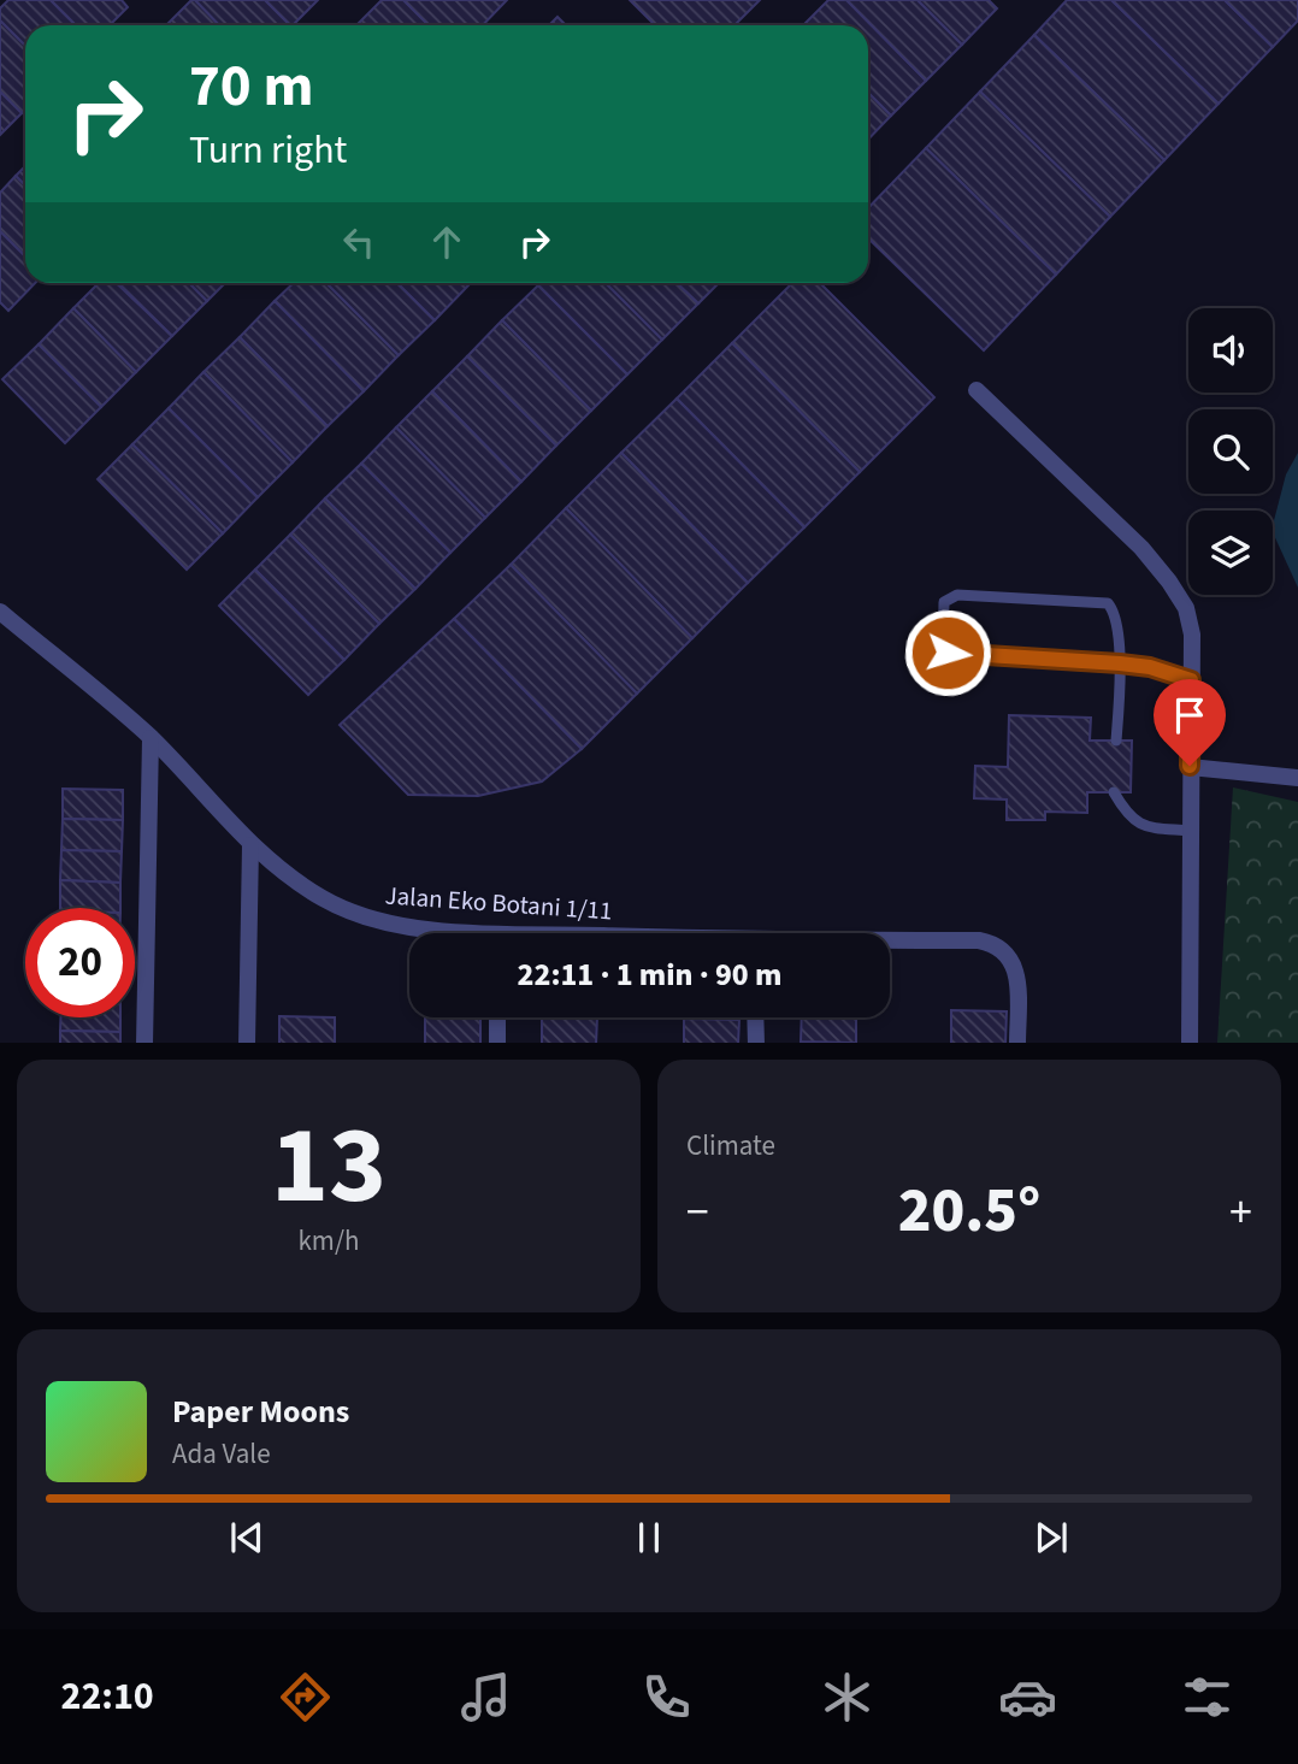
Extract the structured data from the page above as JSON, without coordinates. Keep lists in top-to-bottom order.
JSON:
{
  "streets": {
    "street": ["Jalan Eko Botani 1/11"]
  },
  "page": {
    "turn": ["70 m", "Turn right"],
    "limit": "20",
    "trip": "22:11 · 1 min · 90 m",
    "tile": [
      ["13", "km/h"],
      "Climate"
    ],
    "heat": ["−", "20.5°", "+"],
    "song": ["Paper Moons", "Ada Vale"],
    "tabs": "22:10"
  }
}
